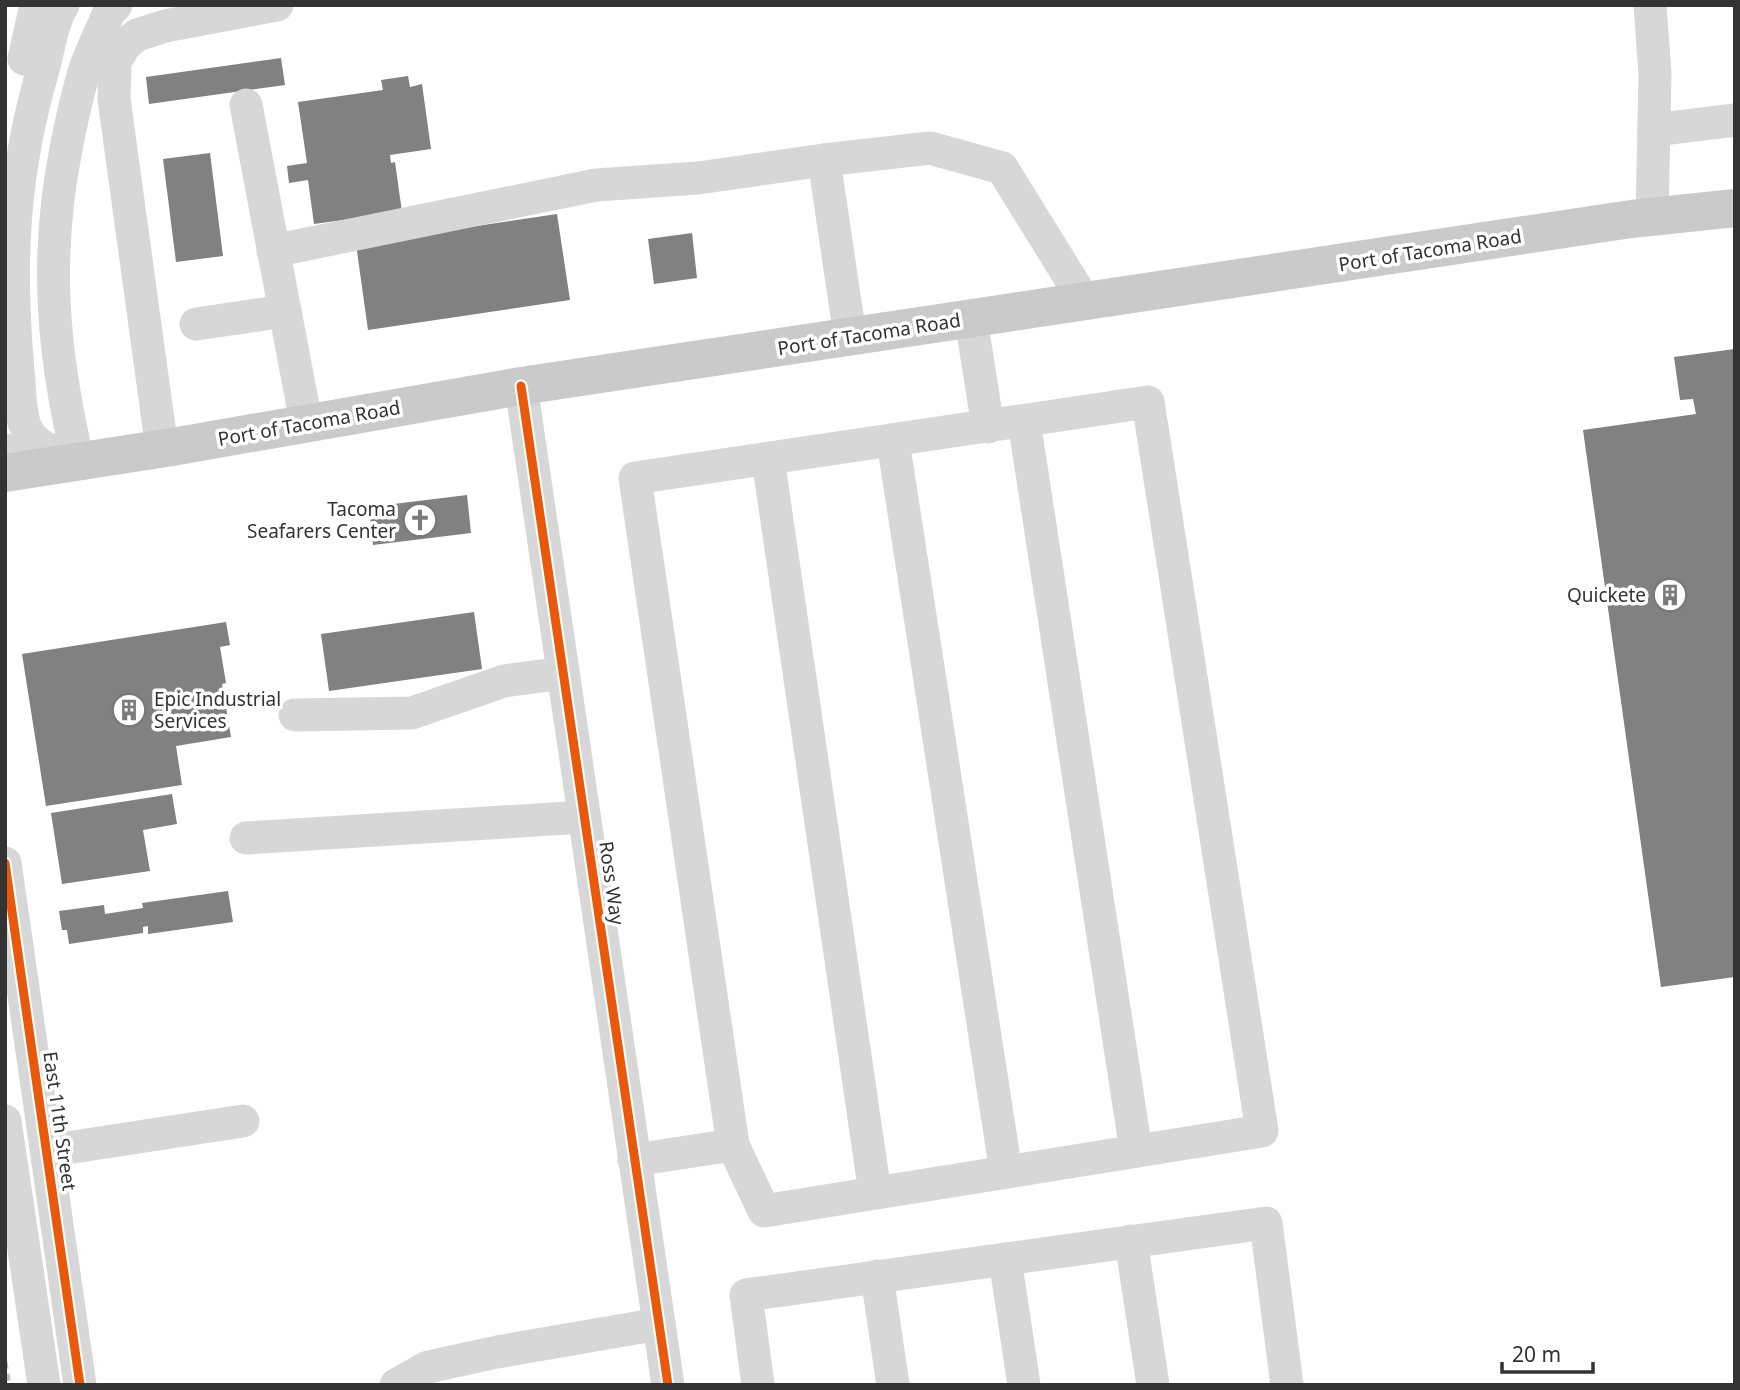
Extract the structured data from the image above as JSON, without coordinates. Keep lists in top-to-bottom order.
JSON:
{
  "streets": {
    "main road": ["Port of Tacoma Road"],
    "street": ["Ross Way", "East 11th Street"]
  },
  "crossings": [
    ["Port of Tacoma Road", "Ross Way"]
  ],
  "places": {
    "church": ["Tacoma Seafarers Center"],
    "building": ["Quickete", "Epic Industrial Services"]
  },
  "scale_bar": "20 m"
}
